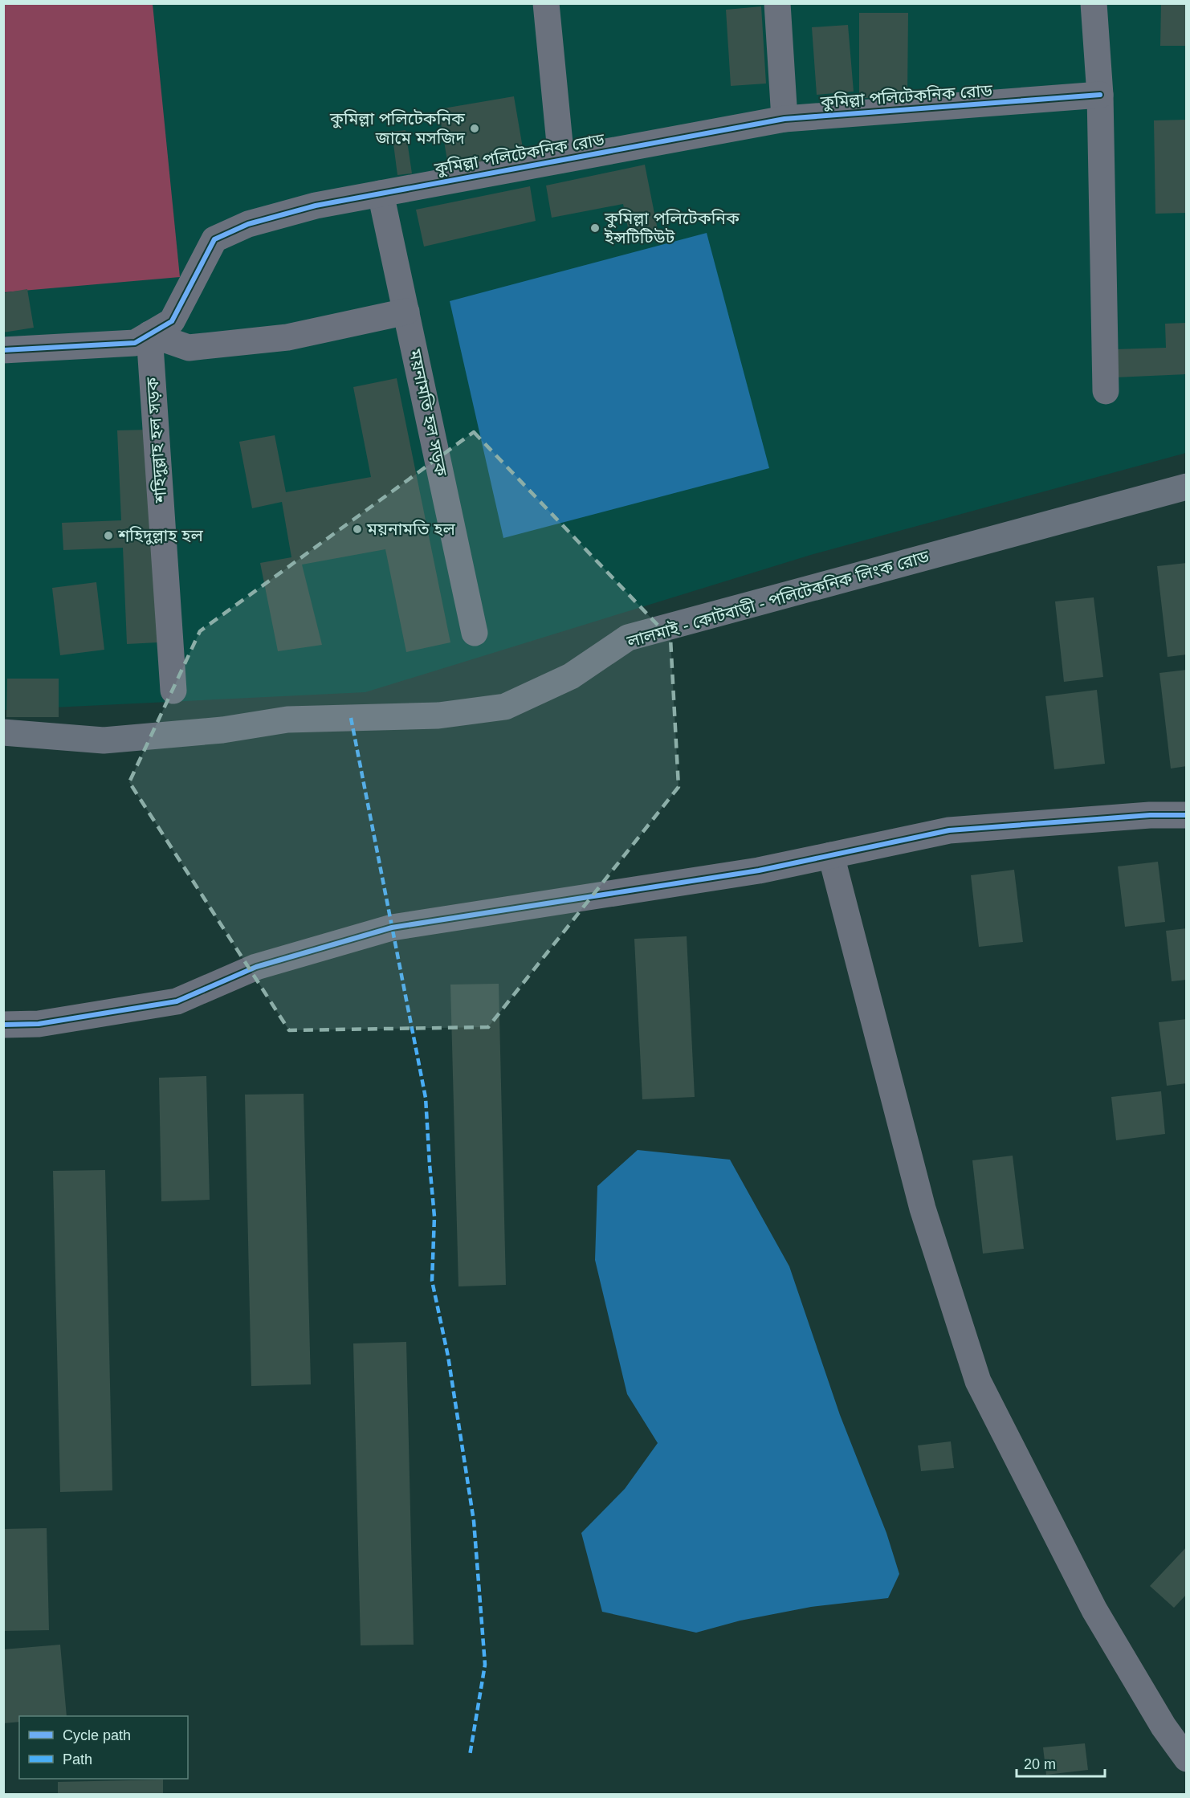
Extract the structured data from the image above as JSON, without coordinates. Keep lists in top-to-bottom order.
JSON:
{
  "streets": {
    "main road": ["লালমাই - কোটবাড়ী - পলিটেকনিক লিংক রোড"],
    "street": ["কুমিল্লা পলিটেকনিক রোড", "ময়নামতি হল সড়ক", "শহিদুল্লাহ হল সড়ক"]
  },
  "crossings": [
    ["কুমিল্লা পলিটেকনিক রোড", "ময়নামতি হল সড়ক"],
    ["কুমিল্লা পলিটেকনিক রোড", "শহিদুল্লাহ হল সড়ক"]
  ],
  "places": [
    "কুমিল্লা পলিটেকনিক জামে মসজিদ",
    "কুমিল্লা পলিটেকনিক ইন্সটিটিউট",
    "ময়নামতি হল",
    "শহিদুল্লাহ হল"
  ],
  "legend": ["Cycle path", "Path"],
  "scale_bar": "20 m"
}
